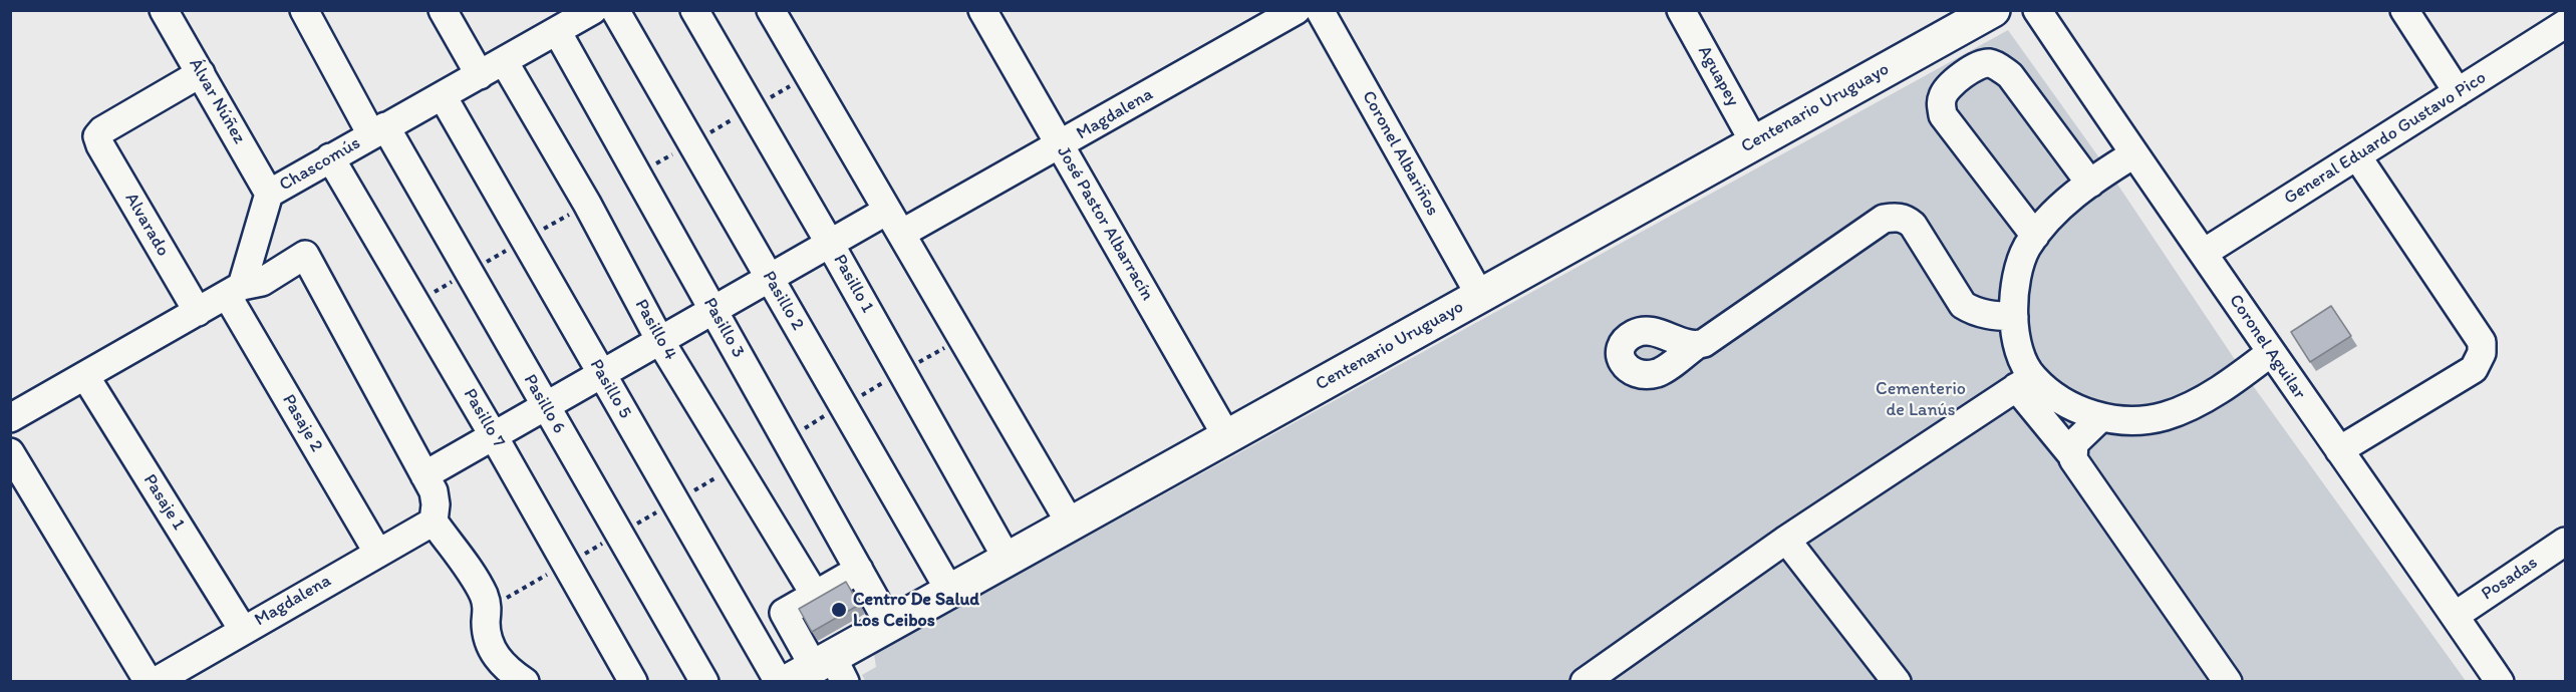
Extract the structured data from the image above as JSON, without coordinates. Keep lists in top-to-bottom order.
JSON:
{
  "streets": {
    "main road": ["Centenario Uruguayo"],
    "street": [
      "Aguapey",
      "Álvar Núñez",
      "Magdalena",
      "General Eduardo Gustavo Pico",
      "Coronel Albariños",
      "Chascomús",
      "José Pastor Albarracín",
      "Alvarado",
      "Pasillo 1",
      "Pasillo 2",
      "Pasillo 3",
      "Pasillo 4",
      "Coronel Aguilar",
      "Pasillo 5",
      "Pasillo 6",
      "Pasillo 7",
      "Pasaje 2",
      "Pasaje 1",
      "Posadas"
    ]
  },
  "crossings": [
    ["Aguapey", "Centenario Uruguayo"],
    ["Álvar Núñez", "Chascomús"],
    ["Álvar Núñez", "Alvarado"],
    ["Centenario Uruguayo", "Coronel Albariños"],
    ["Centenario Uruguayo", "José Pastor Albarracín"],
    ["Centenario Uruguayo", "Pasillo 1"],
    ["Centenario Uruguayo", "Pasillo 2"],
    ["Centenario Uruguayo", "Pasillo 3"],
    ["Magdalena", "José Pastor Albarracín"],
    ["Magdalena", "Pasaje 2"],
    ["Magdalena", "Pasaje 1"],
    ["General Eduardo Gustavo Pico", "Coronel Aguilar"],
    ["Chascomús", "Pasillo 3"],
    ["Chascomús", "Pasillo 4"],
    ["Chascomús", "Pasillo 5"],
    ["Chascomús", "Pasillo 6"],
    ["Chascomús", "Pasillo 7"],
    ["Chascomús", "Pasaje 2"],
    ["Coronel Aguilar", "Posadas"]
  ],
  "parks": ["Cementerio de Lanús"],
  "places": ["Centro De Salud Los Ceibos"]
}
